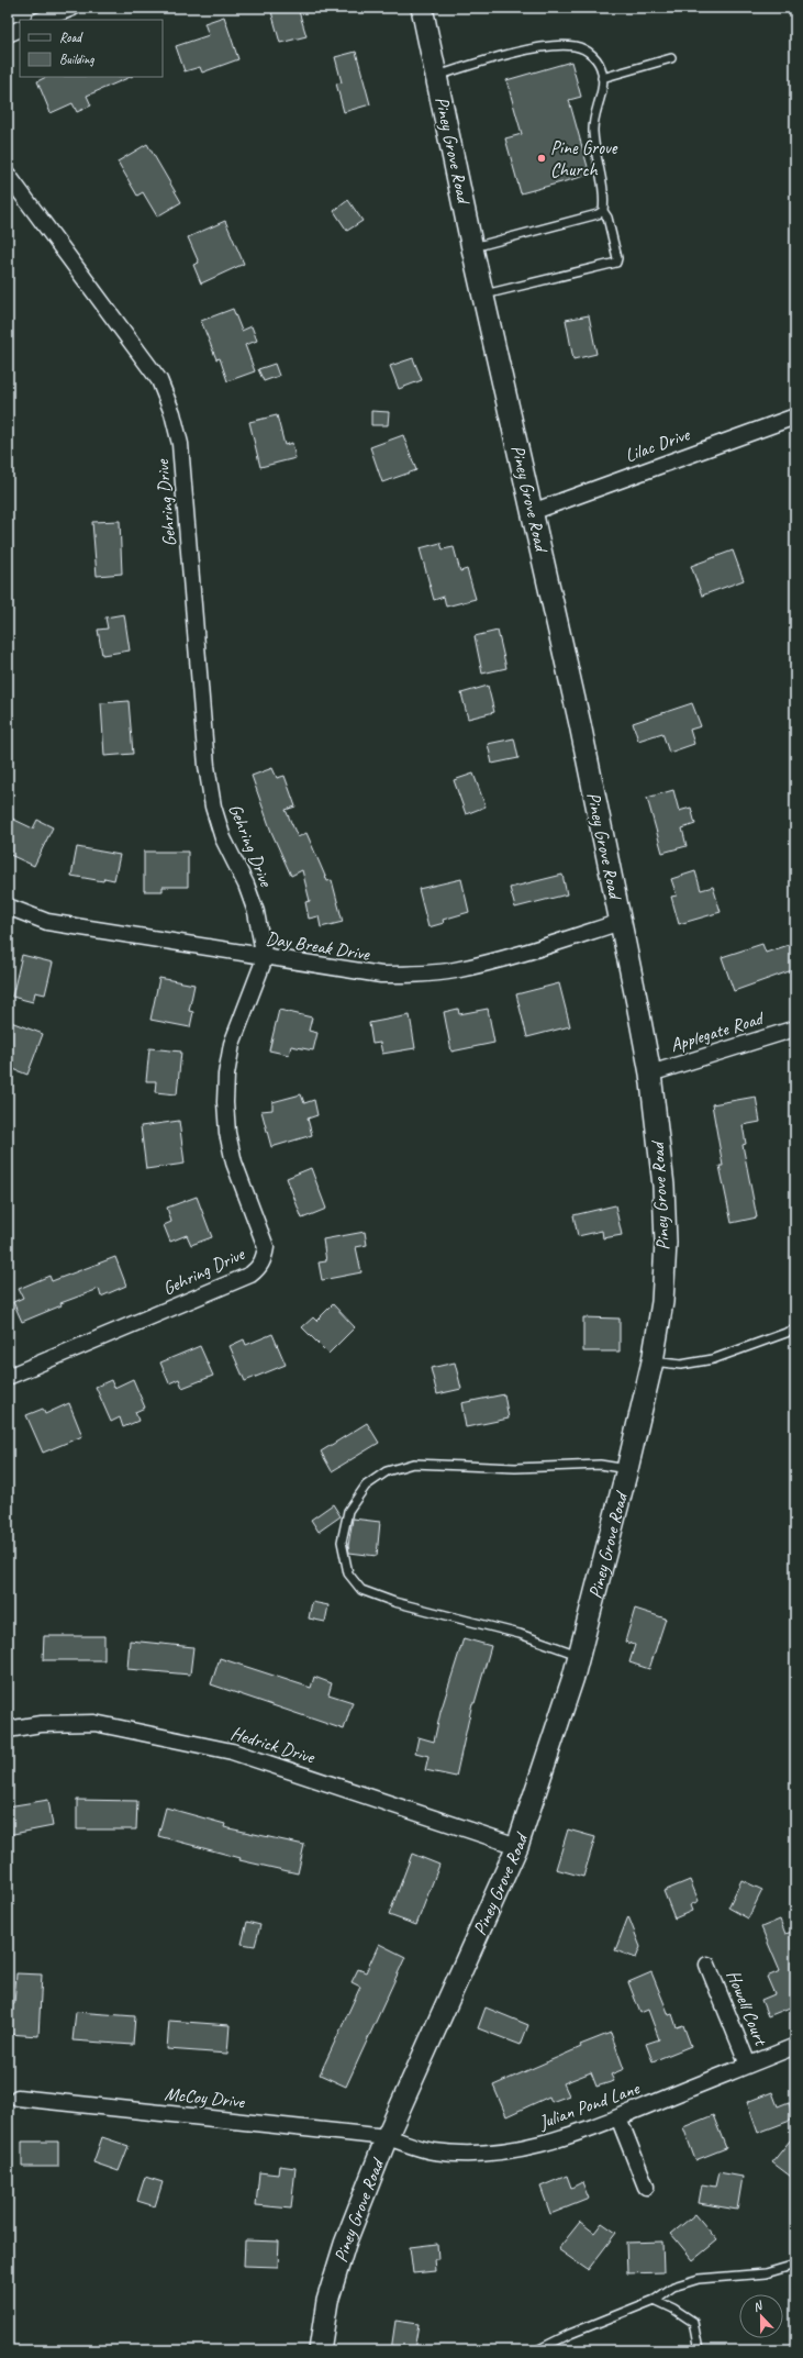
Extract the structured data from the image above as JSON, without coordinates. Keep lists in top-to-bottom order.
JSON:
{
  "streets": {
    "main road": ["Piney Grove Road"],
    "street": [
      "Lilac Drive",
      "Gehring Drive",
      "Day Break Drive",
      "Applegate Road",
      "Hedrick Drive",
      "Howell Court",
      "McCoy Drive",
      "Julian Pond Lane"
    ]
  },
  "crossings": [
    ["Piney Grove Road", "Lilac Drive"],
    ["Piney Grove Road", "Day Break Drive"],
    ["Piney Grove Road", "Applegate Road"],
    ["Piney Grove Road", "Hedrick Drive"],
    ["Piney Grove Road", "McCoy Drive"],
    ["Piney Grove Road", "Julian Pond Lane"],
    ["Gehring Drive", "Day Break Drive"],
    ["Howell Court", "Julian Pond Lane"],
    ["McCoy Drive", "Julian Pond Lane"]
  ],
  "places": ["Pine Grove Church"],
  "legend": ["Road", "Building"],
  "north": "top"
}
